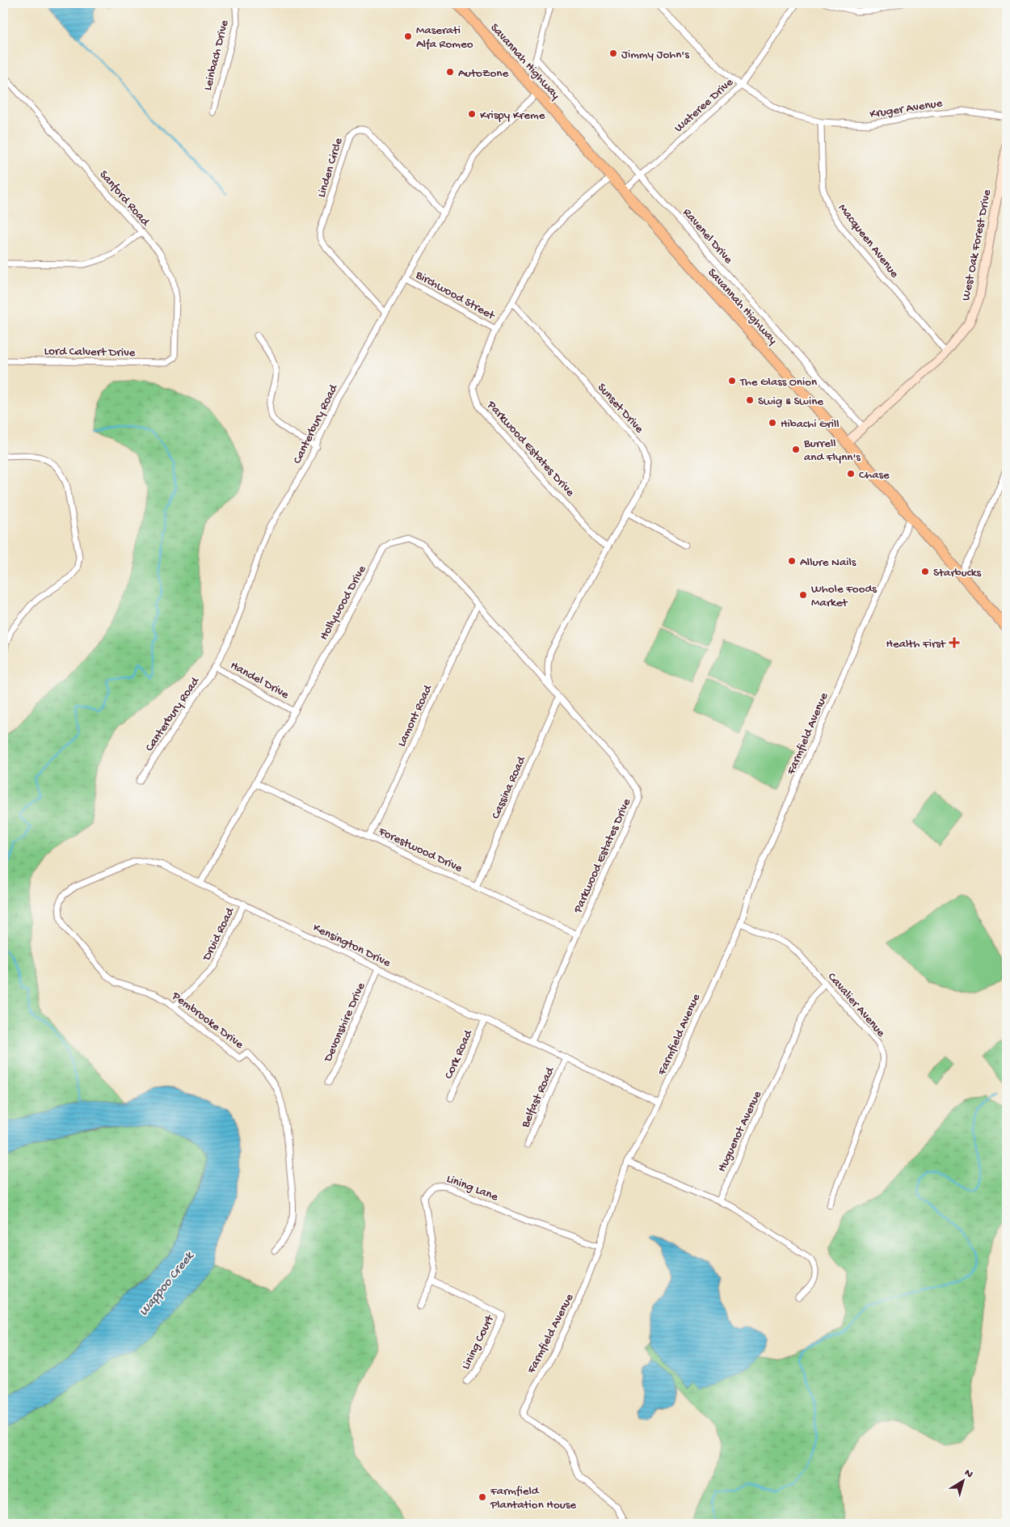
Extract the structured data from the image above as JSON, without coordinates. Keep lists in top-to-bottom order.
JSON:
{
  "streets": {
    "highway": ["Savannah Highway"],
    "main road": ["West Oak Forest Drive"],
    "street": [
      "Leinbach Drive",
      "Wateree Drive",
      "Kruger Avenue",
      "Linden Circle",
      "Sanford Road",
      "Ravenel Drive",
      "Macqueen Avenue",
      "Birchwood Street",
      "Lord Calvert Drive",
      "Sunset Drive",
      "Canterbury Road",
      "Parkwood Estates Drive",
      "Hollywood Drive",
      "Handel Drive",
      "Lamont Road",
      "Farmfield Avenue",
      "Cassina Road",
      "Forestwood Drive",
      "Druid Road",
      "Kensington Drive",
      "Cavalier Avenue",
      "Pembrooke Drive",
      "Devonshire Drive",
      "Cork Road",
      "Belfast Road",
      "Huguenot Avenue",
      "Lining Lane",
      "Lining Court"
    ]
  },
  "crossings": [
    ["Savannah Highway", "Wateree Drive"],
    ["Savannah Highway", "West Oak Forest Drive"],
    ["Savannah Highway", "Canterbury Road"],
    ["Savannah Highway", "Parkwood Estates Drive"],
    ["Savannah Highway", "Farmfield Avenue"],
    ["Wateree Drive", "Kruger Avenue"],
    ["Wateree Drive", "Ravenel Drive"],
    ["Kruger Avenue", "Macqueen Avenue"],
    ["Linden Circle", "Canterbury Road"],
    ["Sanford Road", "Lord Calvert Drive"],
    ["Ravenel Drive", "West Oak Forest Drive"],
    ["Macqueen Avenue", "West Oak Forest Drive"],
    ["Birchwood Street", "Canterbury Road"],
    ["Birchwood Street", "Parkwood Estates Drive"],
    ["Sunset Drive", "Parkwood Estates Drive"],
    ["Sunset Drive", "Hollywood Drive"],
    ["Canterbury Road", "Handel Drive"],
    ["Parkwood Estates Drive", "Hollywood Drive"],
    ["Parkwood Estates Drive", "Cassina Road"],
    ["Parkwood Estates Drive", "Forestwood Drive"],
    ["Parkwood Estates Drive", "Kensington Drive"],
    ["Hollywood Drive", "Handel Drive"],
    ["Hollywood Drive", "Lamont Road"],
    ["Hollywood Drive", "Cassina Road"],
    ["Hollywood Drive", "Forestwood Drive"],
    ["Hollywood Drive", "Kensington Drive"],
    ["Lamont Road", "Forestwood Drive"],
    ["Farmfield Avenue", "Kensington Drive"],
    ["Farmfield Avenue", "Cavalier Avenue"],
    ["Farmfield Avenue", "Lining Lane"],
    ["Cassina Road", "Forestwood Drive"],
    ["Druid Road", "Kensington Drive"],
    ["Druid Road", "Pembrooke Drive"],
    ["Kensington Drive", "Pembrooke Drive"],
    ["Kensington Drive", "Devonshire Drive"],
    ["Kensington Drive", "Cork Road"],
    ["Kensington Drive", "Belfast Road"],
    ["Cavalier Avenue", "Huguenot Avenue"],
    ["Lining Lane", "Lining Court"]
  ],
  "water": ["Wappoo Creek"],
  "places": {
    "other": [
      "Maserati Alfa Romeo",
      "Jimmy John's",
      "AutoZone",
      "Krispy Kreme",
      "The Glass Onion",
      "Swig & Swine",
      "Hibachi Grill",
      "Burrell and Flynn's",
      "Chase",
      "Allure Nails",
      "Starbucks",
      "Whole Foods Market",
      "Farmfield Plantation House"
    ],
    "health": ["Health First"]
  },
  "north": "top right"
}
